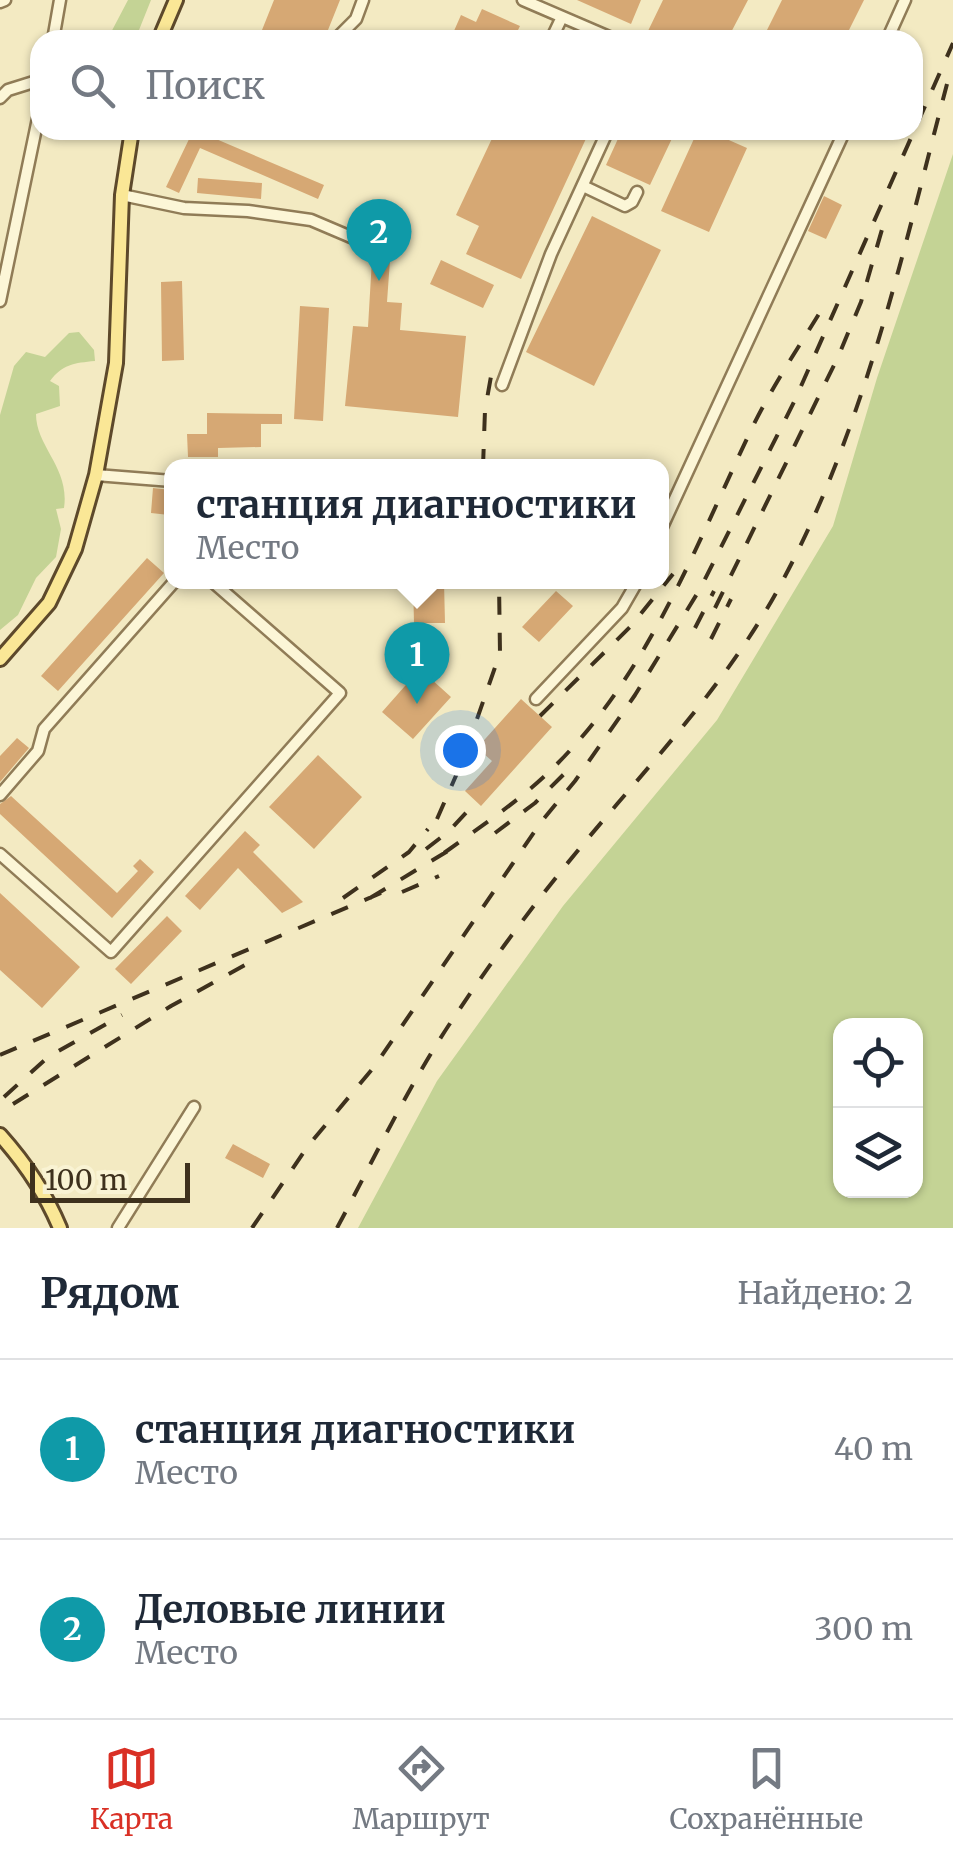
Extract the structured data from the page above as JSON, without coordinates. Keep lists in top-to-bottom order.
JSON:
{
  "scale_bar": "100 m",
  "page": {
    "search": "Поиск",
    "pins": ["2", "1"],
    "popup": ["станция диагностики", "Место"],
    "scale": "100 m",
    "heading": ["Рядом", "Найдено: 2"],
    "list": [
      {
        "mark": "1",
        "name": "станция диагностики",
        "note": "Место",
        "value": "40 m"
      },
      {
        "mark": "2",
        "name": "Деловые линии",
        "note": "Место",
        "value": "300 m"
      }
    ],
    "nav": ["Карта", "Маршрут", "Сохранённые"]
  }
}
